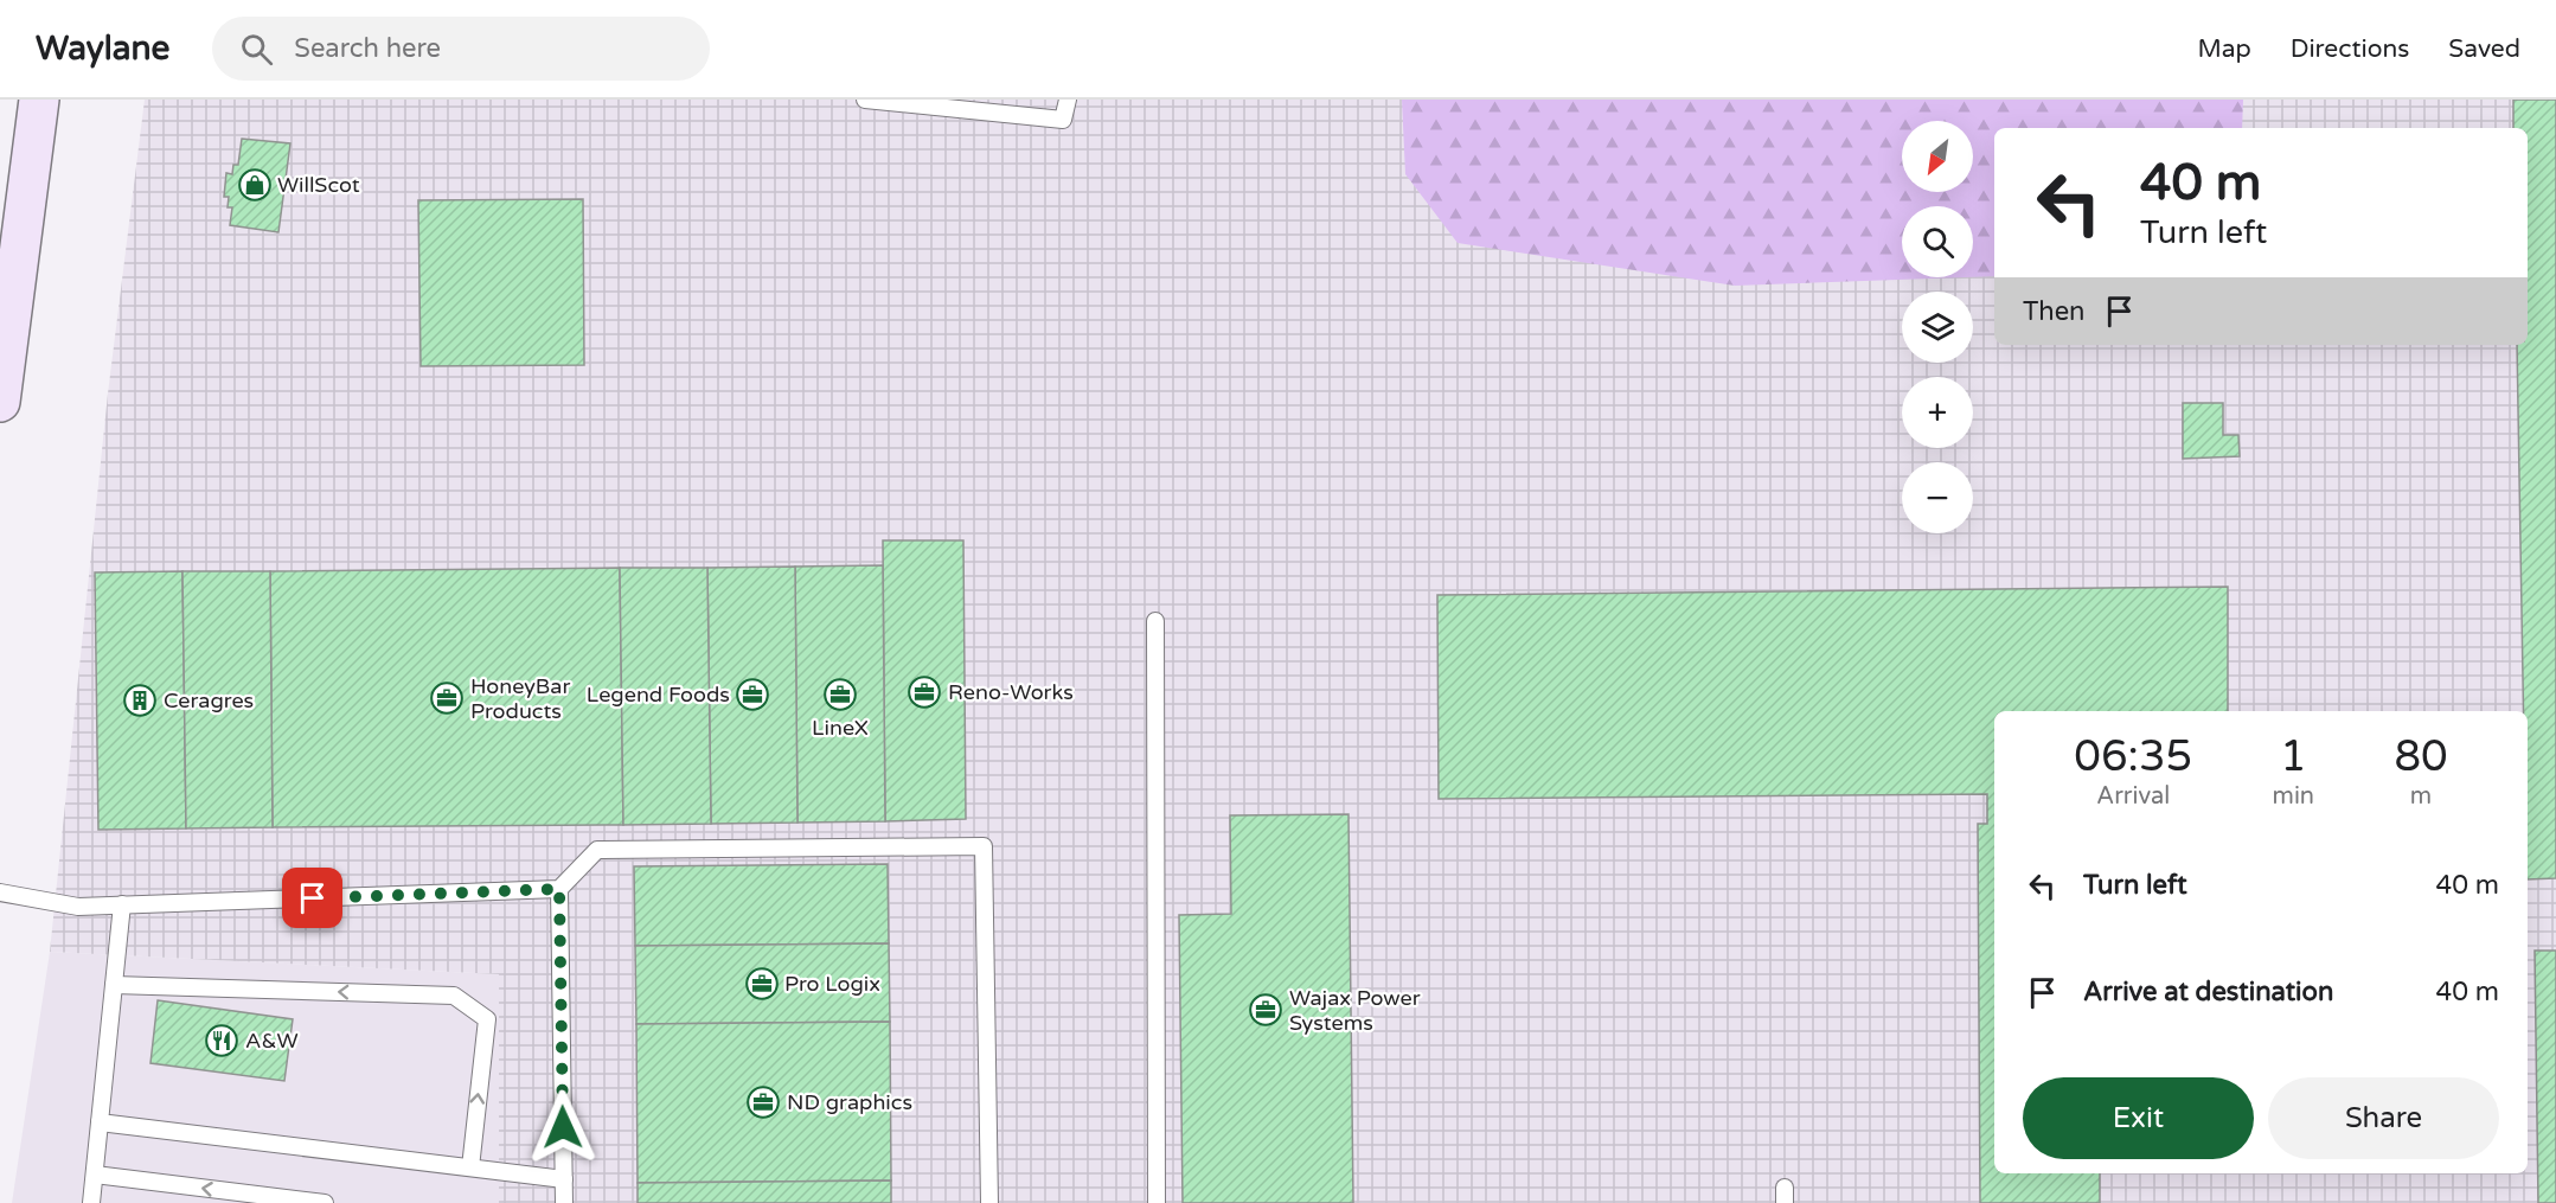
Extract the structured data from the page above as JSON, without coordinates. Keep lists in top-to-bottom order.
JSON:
{
  "places": {
    "shop": ["WillScot"],
    "office": [
      "Reno-Works",
      "Legend Foods",
      "LineX",
      "HoneyBar Products",
      "Pro Logix",
      "Wajax Power Systems",
      "ND graphics"
    ],
    "building": ["Ceragres"],
    "restaurant": ["A&W"]
  },
  "north": "bottom left",
  "page": {
    "header": "Waylane",
    "search": "Search here",
    "nav": ["Map", "Directions", "Saved"],
    "map_buttons": ["+", "−"],
    "turn": ["40 m", "Turn left"],
    "then": "Then",
    "eta": [
      "06:35",
      "Arrival",
      "1",
      "min",
      "80",
      "m"
    ],
    "list": [
      {
        "name": "Turn left",
        "value": "40 m"
      },
      {
        "name": "Arrive at destination",
        "value": "40 m"
      }
    ],
    "buttons": ["Exit", "Share"]
  }
}
